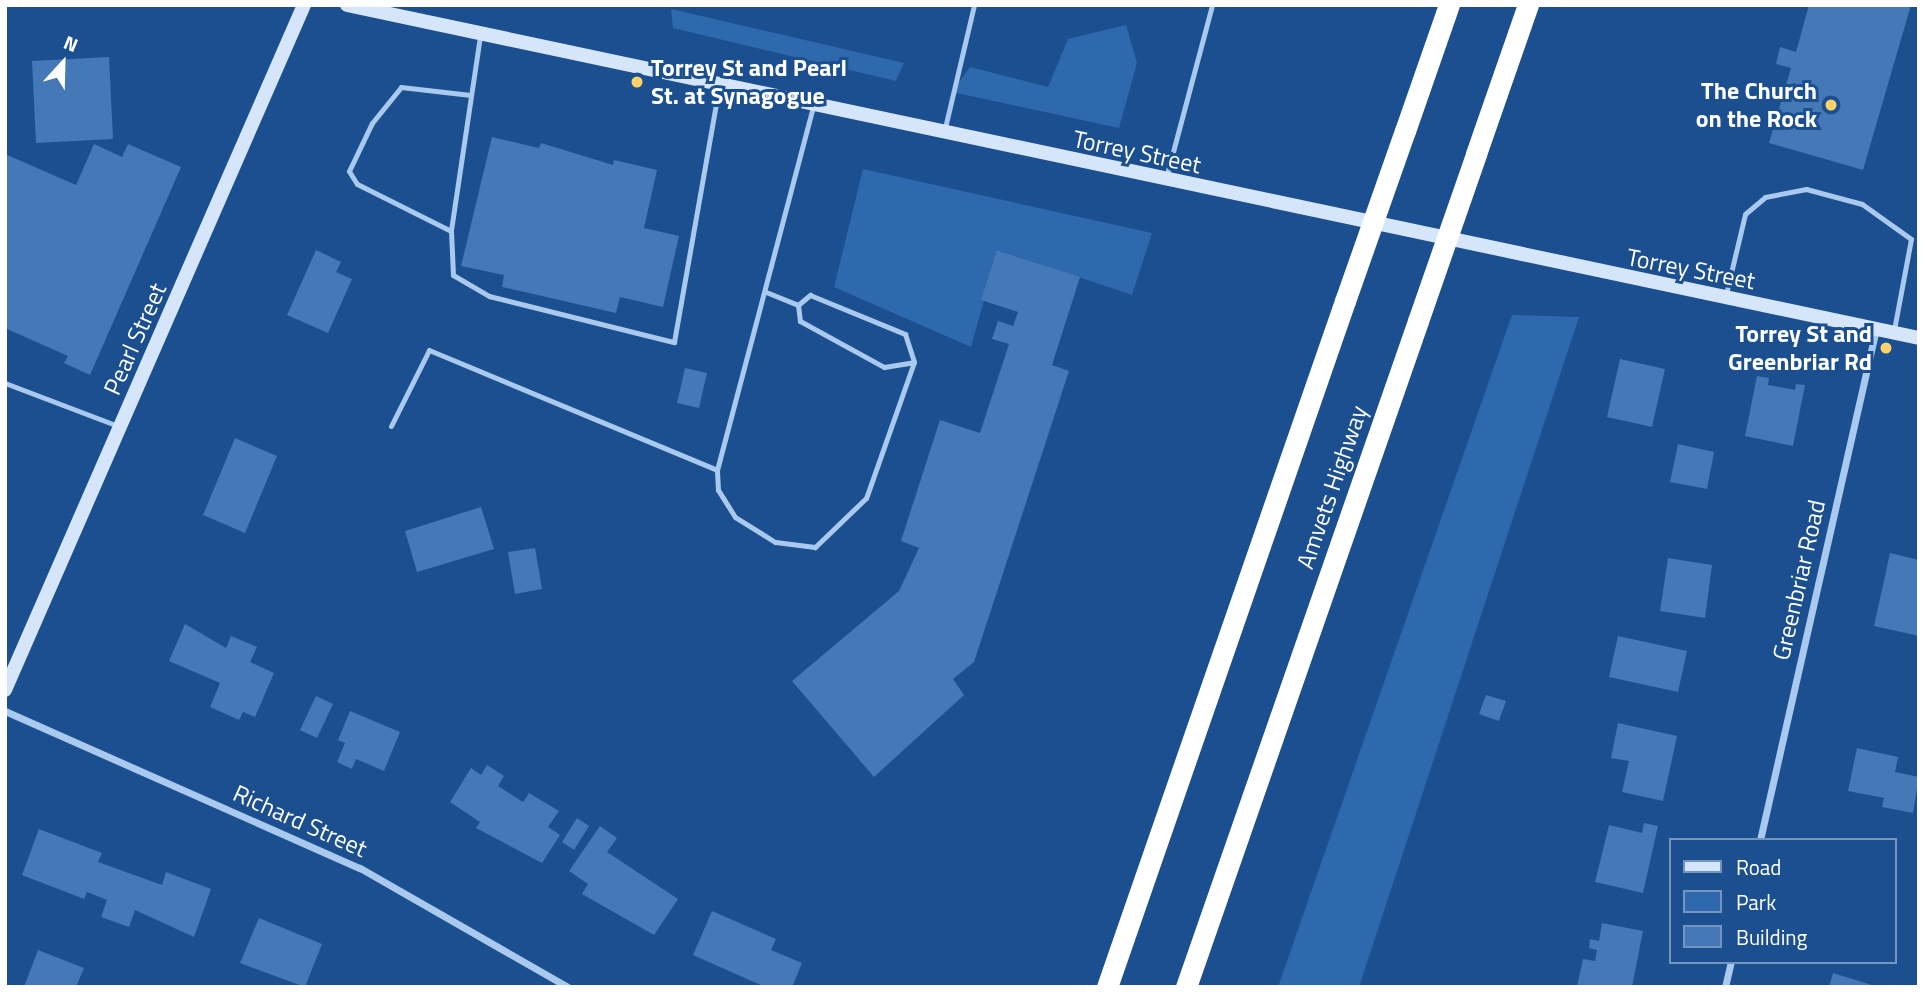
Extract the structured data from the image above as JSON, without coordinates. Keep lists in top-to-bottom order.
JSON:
{
  "streets": {
    "highway": ["Amvets Highway"],
    "main road": ["Torrey Street", "Pearl Street"],
    "street": ["Greenbriar Road", "Richard Street"]
  },
  "crossings": [
    ["Torrey Street", "Greenbriar Road"]
  ],
  "places": ["Torrey St and Pearl St. at Synagogue", "The Church on the Rock", "Torrey St and Greenbriar Rd"],
  "legend": ["Road", "Park", "Building"],
  "north": "top"
}
